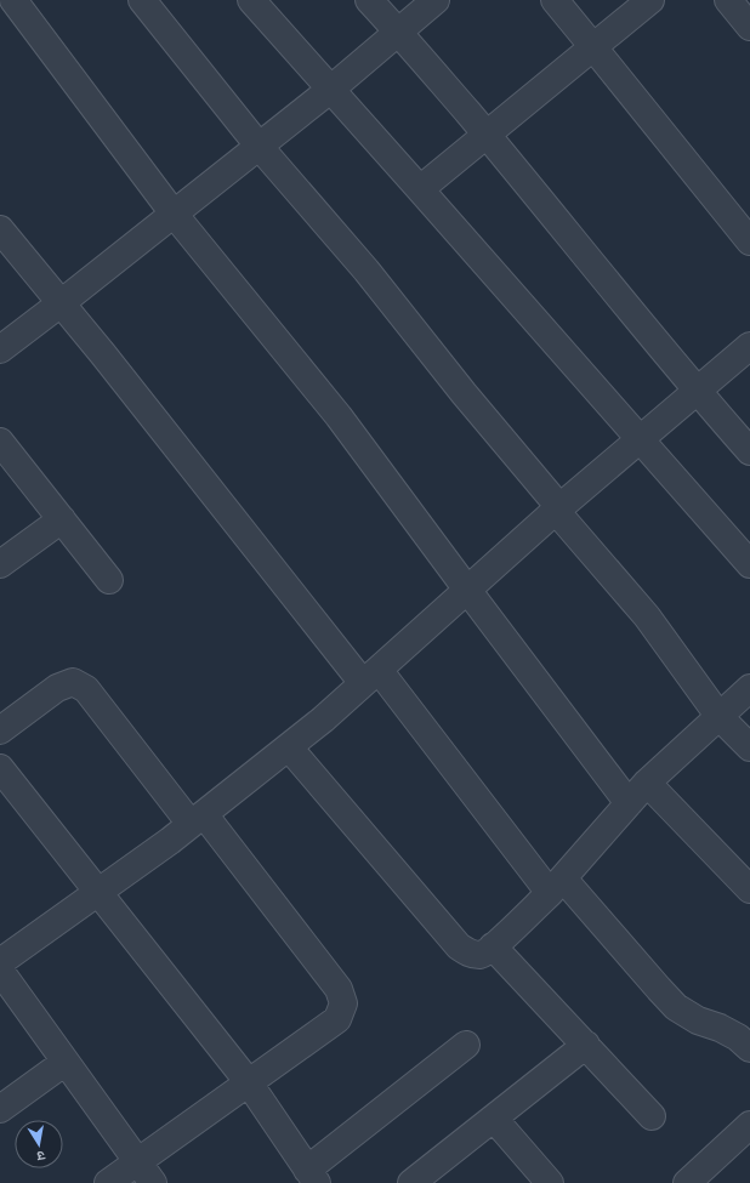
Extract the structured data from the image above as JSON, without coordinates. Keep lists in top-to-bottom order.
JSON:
{
  "north": "bottom"
}
